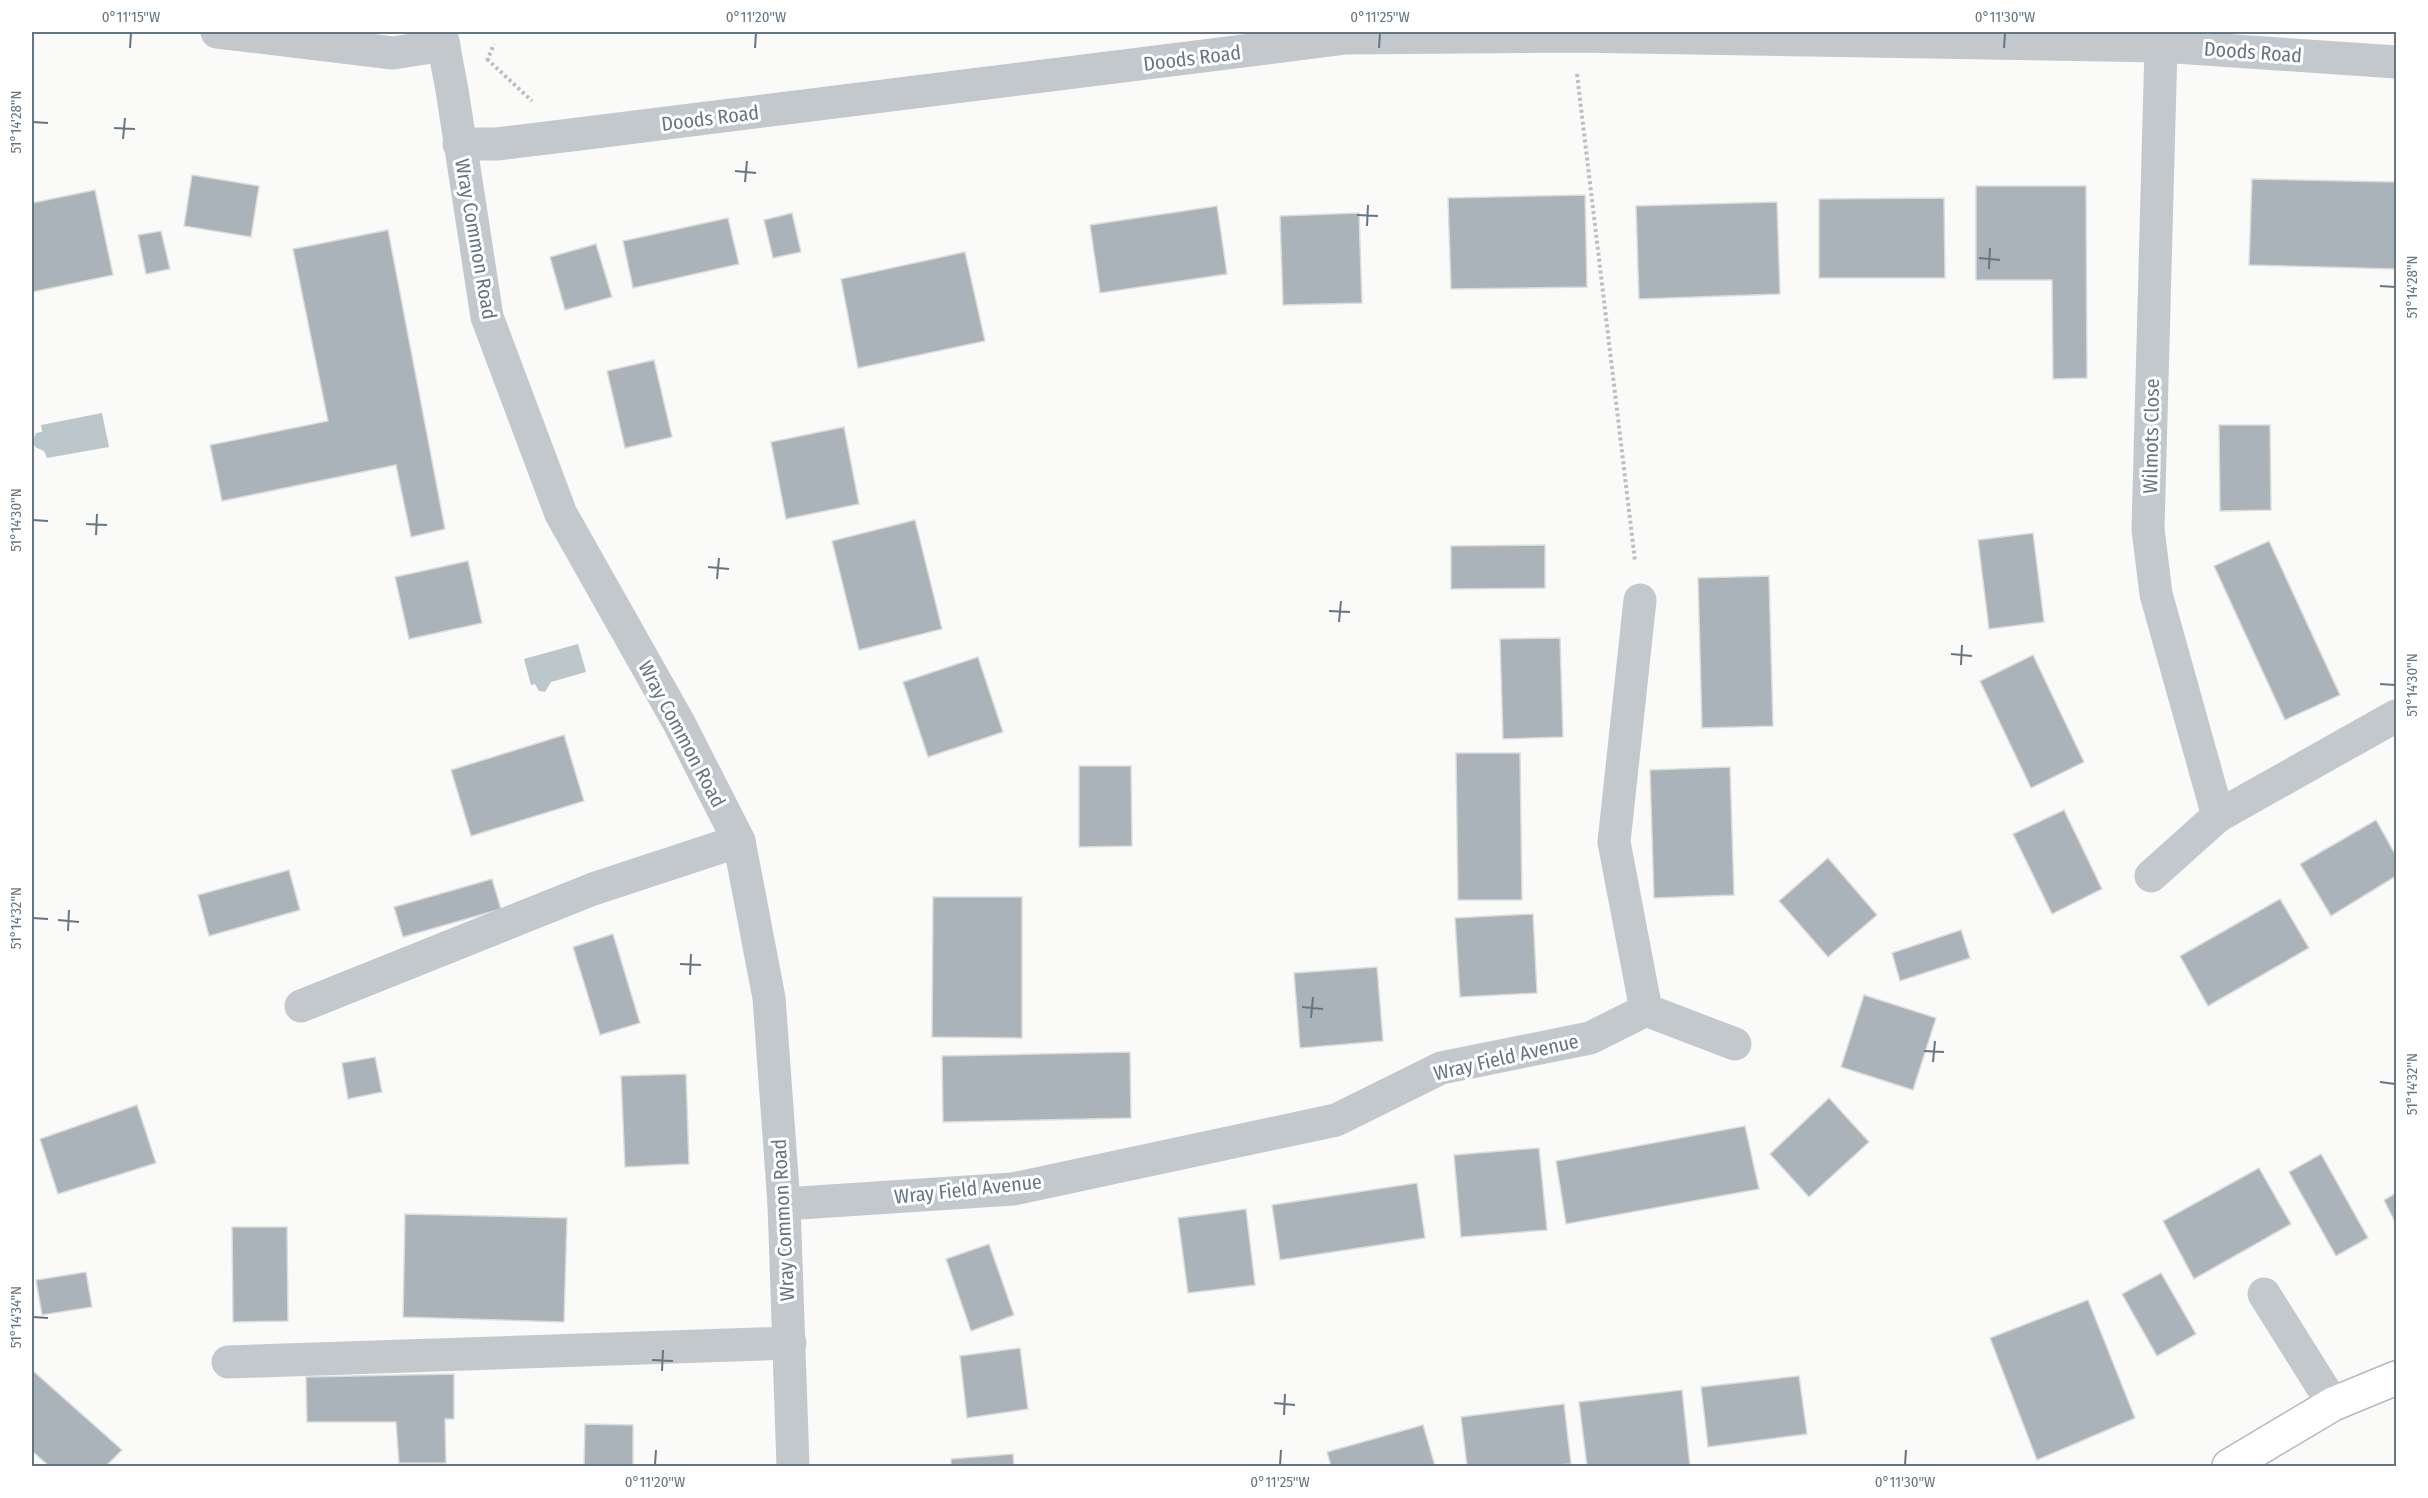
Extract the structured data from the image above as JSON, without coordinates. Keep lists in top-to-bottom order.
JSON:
{
  "streets": {
    "street": [
      "Doods Road",
      "Wray Common Road",
      "Wilmots Close",
      "Wray Field Avenue"
    ]
  },
  "crossings": [
    ["Doods Road", "Wray Common Road"],
    ["Doods Road", "Wilmots Close"],
    ["Wray Common Road", "Wray Field Avenue"]
  ],
  "coordinates": [
    "0°11'15\"W",
    "0°11'20\"W",
    "0°11'25\"W",
    "0°11'30\"W",
    "51°14'28\"N",
    "51°14'30\"N",
    "51°14'32\"N",
    "51°14'34\"N"
  ]
}
